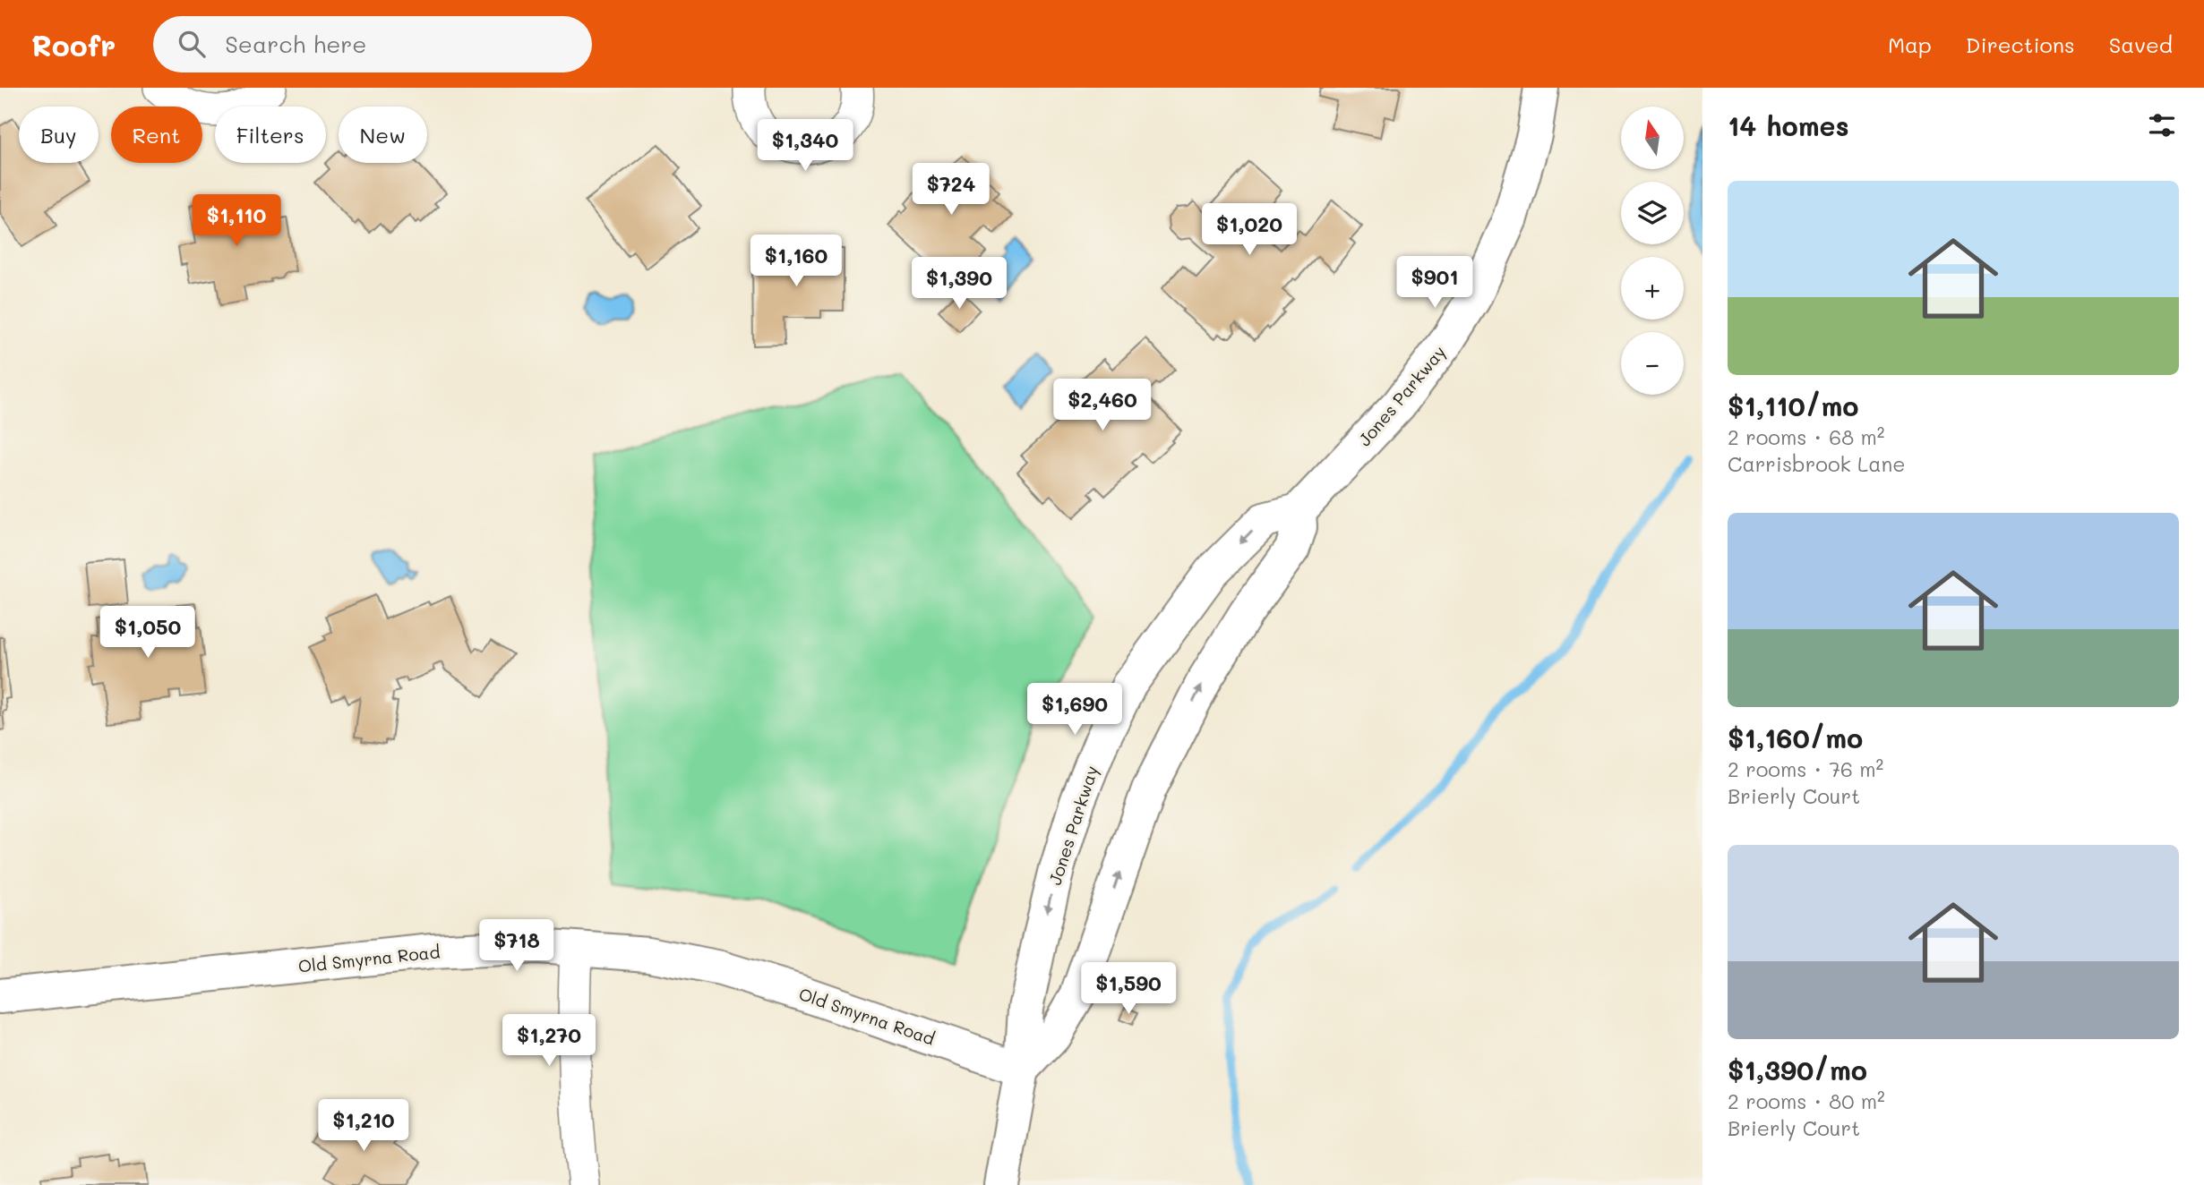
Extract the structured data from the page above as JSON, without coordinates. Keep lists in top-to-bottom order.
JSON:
{
  "streets": {
    "street": ["Jones Parkway", "Old Smyrna Road"]
  },
  "crossings": [
    ["Jones Parkway", "Old Smyrna Road"]
  ],
  "north": "top",
  "page": {
    "header": "Roofr",
    "search": "Search here",
    "nav": ["Map", "Directions", "Saved"],
    "heading": "14 homes",
    "map_buttons": ["+", "−"],
    "chip": [
      "Buy",
      "Rent",
      "Filters",
      "New"
    ],
    "price": [
      "$1,340",
      "$724",
      "$1,110",
      "$1,020",
      "$1,160",
      "$901",
      "$1,390",
      "$2,460",
      "$1,050",
      "$1,690",
      "$718",
      "$1,590",
      "$1,270",
      "$1,210"
    ],
    "list": [
      {
        "name": "$1,110/mo",
        "note": "2 rooms · 68 m² · Carrisbrook Lane"
      },
      {
        "name": "$1,160/mo",
        "note": "2 rooms · 76 m² · Brierly Court"
      },
      {
        "name": "$1,390/mo",
        "note": "2 rooms · 80 m² · Brierly Court"
      }
    ]
  }
}
